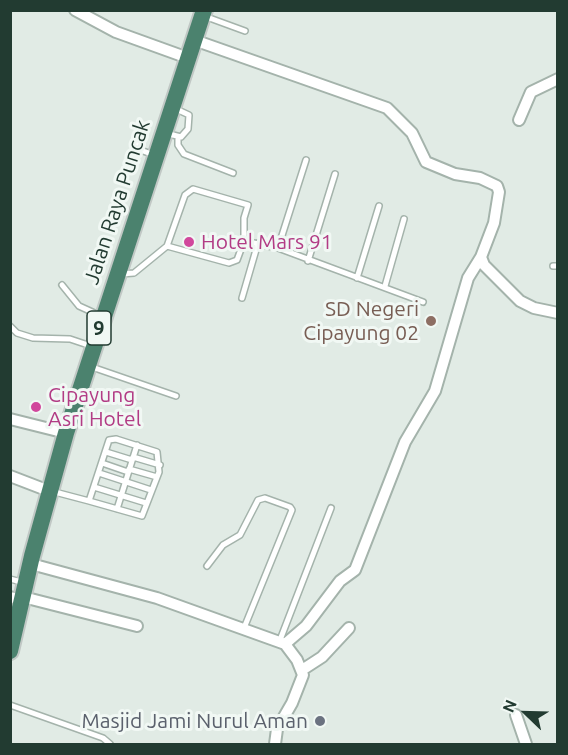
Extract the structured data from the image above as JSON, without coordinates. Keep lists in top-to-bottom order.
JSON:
{
  "streets": {
    "highway": ["Jalan Raya Puncak", "9"]
  },
  "places": [
    "Hotel Mars 91",
    "SD Negeri Cipayung 02",
    "Cipayung Asri Hotel",
    "Masjid Jami Nurul Aman"
  ],
  "north": "top left"
}
